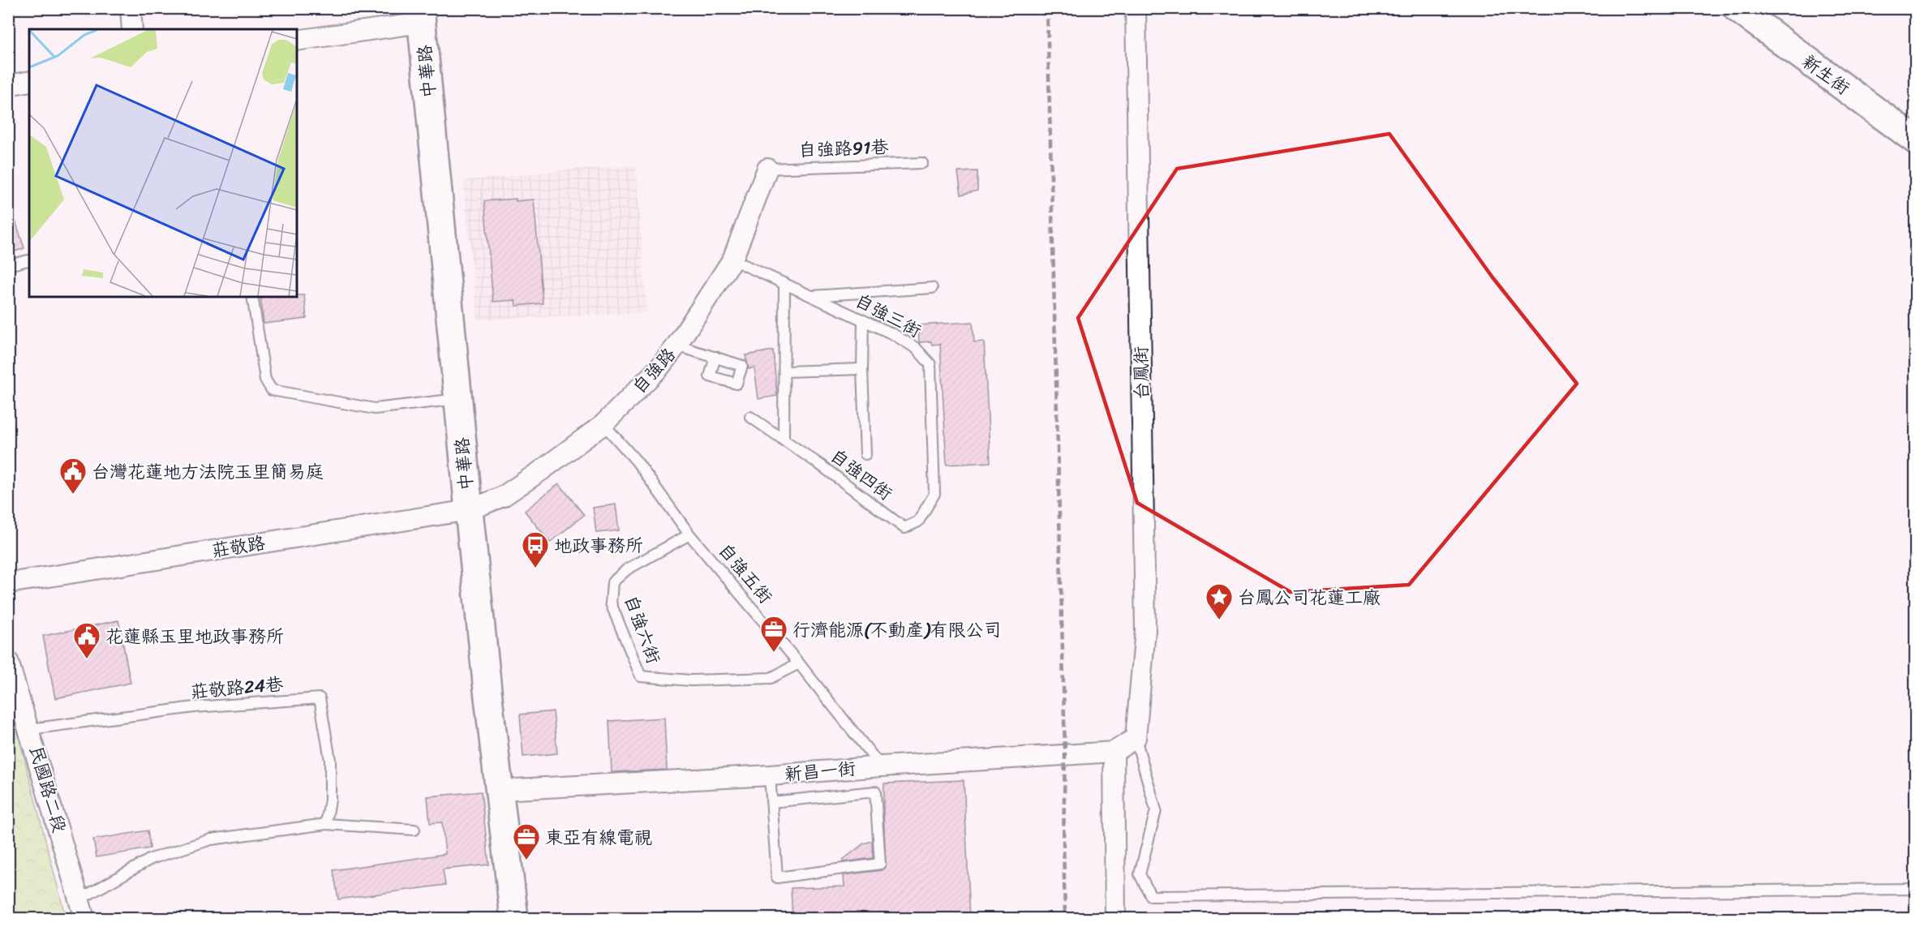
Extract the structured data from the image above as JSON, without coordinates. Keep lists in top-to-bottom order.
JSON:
{
  "streets": {
    "street": [
      "中華路",
      "新生街",
      "自強路",
      "台鳳街",
      "莊敬路",
      "新昌一街",
      "民國路二段"
    ],
    "lane": [
      "自強路91巷",
      "自強三街",
      "自強四街",
      "自強五街",
      "自強六街",
      "莊敬路24巷"
    ]
  },
  "crossings": [
    ["中華路", "自強路"],
    ["中華路", "莊敬路"],
    ["中華路", "新昌一街"],
    ["自強路91巷", "自強路"],
    ["自強三街", "自強路"],
    ["自強三街", "自強四街"],
    ["自強路", "莊敬路"],
    ["自強路", "自強五街"],
    ["台鳳街", "新昌一街"],
    ["自強五街", "自強六街"],
    ["自強五街", "新昌一街"],
    ["莊敬路24巷", "民國路二段"]
  ],
  "places": {
    "public building": ["台灣花蓮地方法院玉里簡易庭", "花蓮縣玉里地政事務所"],
    "bus stop": ["地政事務所"],
    "place": ["台鳳公司花蓮工廠"],
    "office": ["行濟能源(不動產)有限公司", "東亞有線電視"]
  }
}
